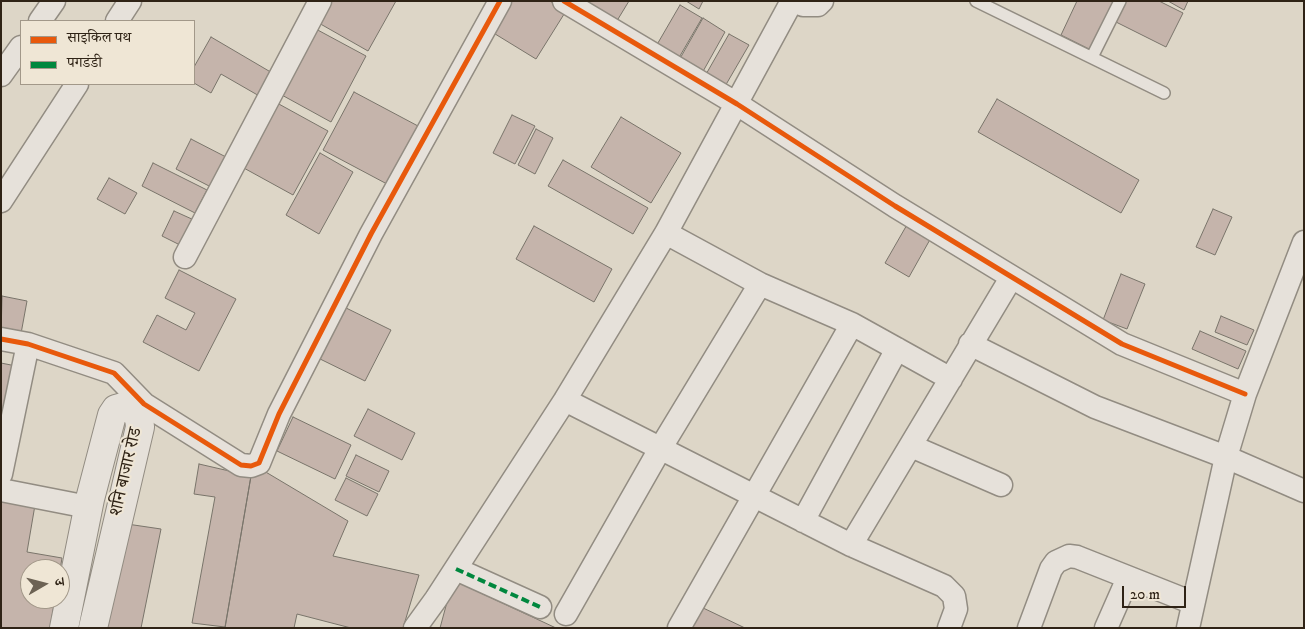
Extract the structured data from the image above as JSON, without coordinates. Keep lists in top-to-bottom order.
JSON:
{
  "streets": {
    "street": ["शनि बाजार रोड"]
  },
  "legend": ["साइकिल पथ", "पगडंडी"],
  "scale_bar": "20 m",
  "north": "right"
}
